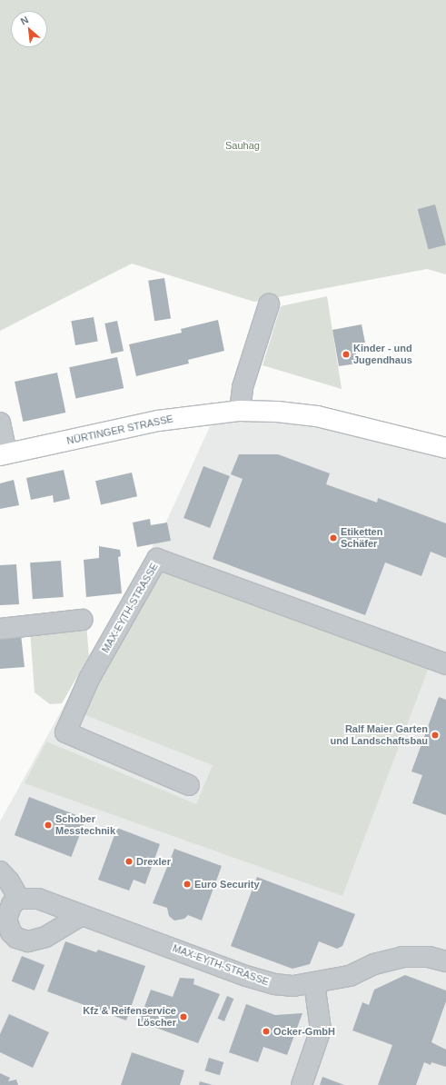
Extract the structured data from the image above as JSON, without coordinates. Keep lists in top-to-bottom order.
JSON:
{
  "streets": {
    "main road": ["NÜRTINGER STRASSE"],
    "street": ["MAX-EYTH-STRASSE"]
  },
  "parks": ["Sauhag"],
  "places": [
    "Kinder - und Jugendhaus",
    "Etiketten Schäfer",
    "Ralf Maier Garten und Landschaftsbau",
    "Schober Messtechnik",
    "Drexler",
    "Euro Security",
    "Kfz & Reifenservice Löscher",
    "Ocker-GmbH"
  ],
  "north": "top left"
}
